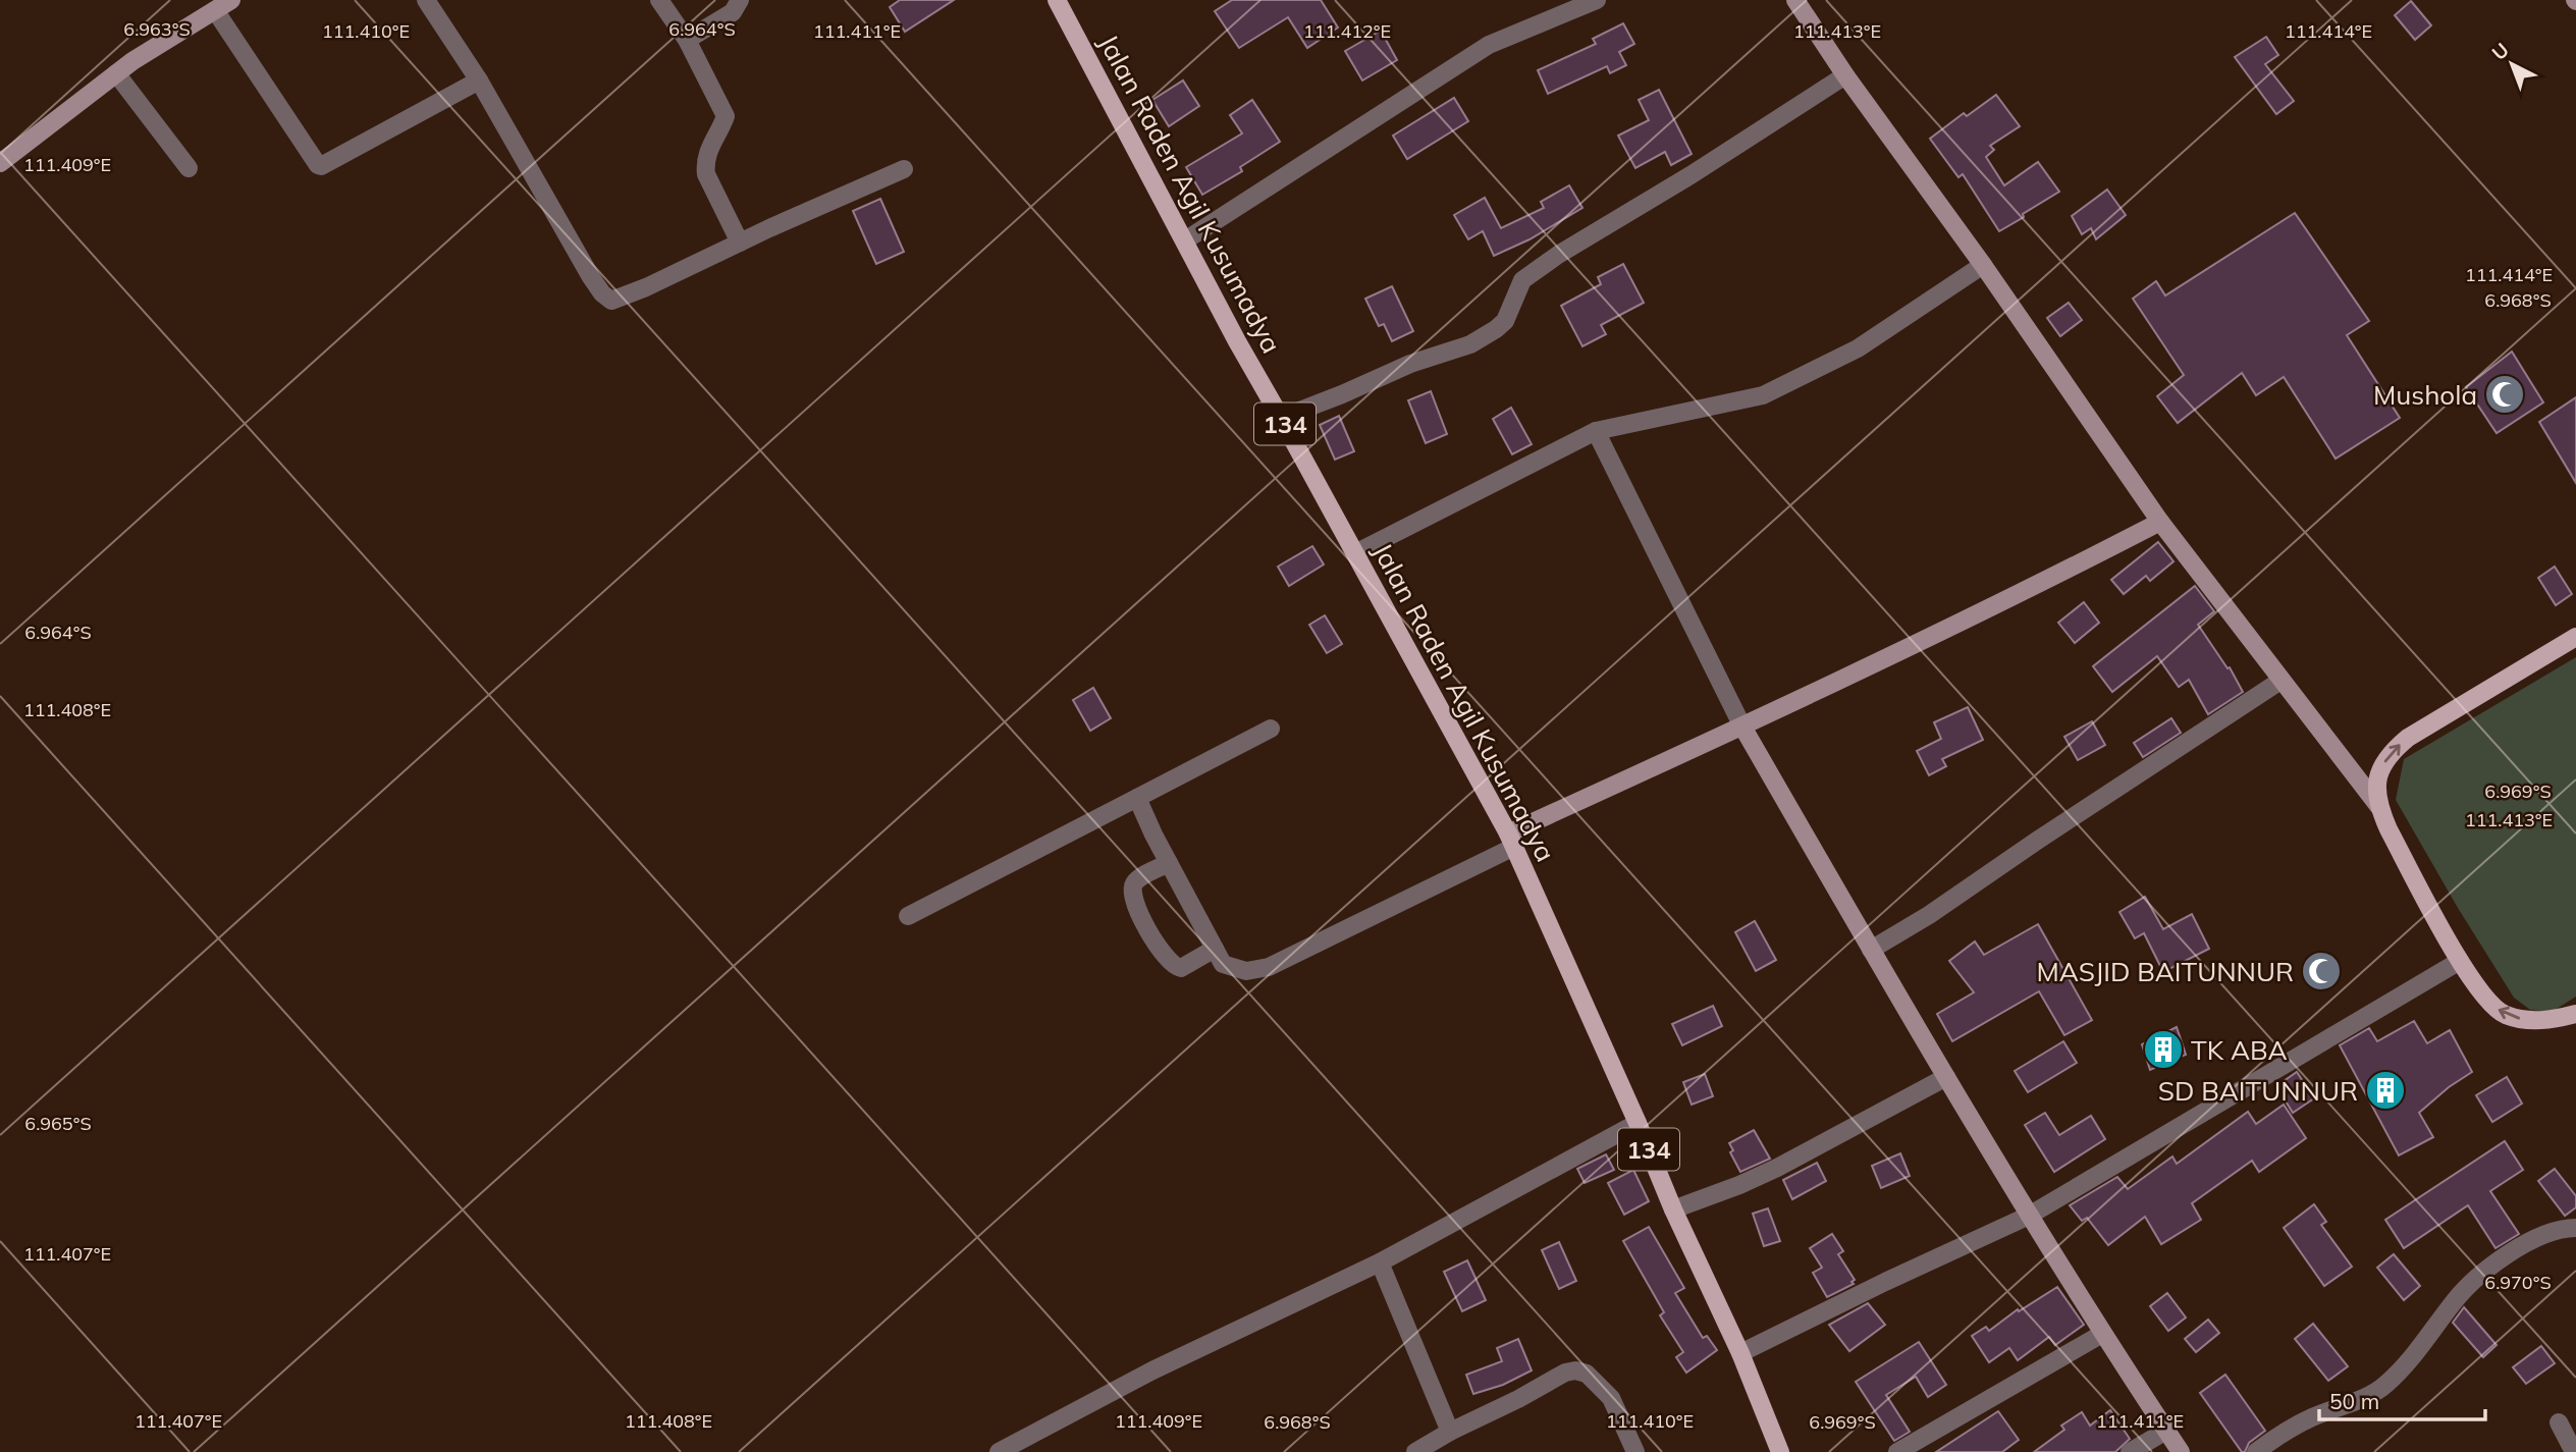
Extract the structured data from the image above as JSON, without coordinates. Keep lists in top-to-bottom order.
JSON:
{
  "streets": {
    "main road": ["Jalan Raden Agil Kusumadya", "134"]
  },
  "places": {
    "mosque": ["Mushola", "MASJID BAITUNNUR"],
    "building": ["TK ABA", "SD BAITUNNUR"]
  },
  "scale_bar": "50 m",
  "north": "top left",
  "coordinates": [
    "6.964°S",
    "6.963°S",
    "111.412°E",
    "111.414°E",
    "111.410°E",
    "111.411°E",
    "111.413°E",
    "111.409°E",
    "6.968°S",
    "111.408°E",
    "6.969°S",
    "6.965°S",
    "111.407°E",
    "6.970°S"
  ]
}
